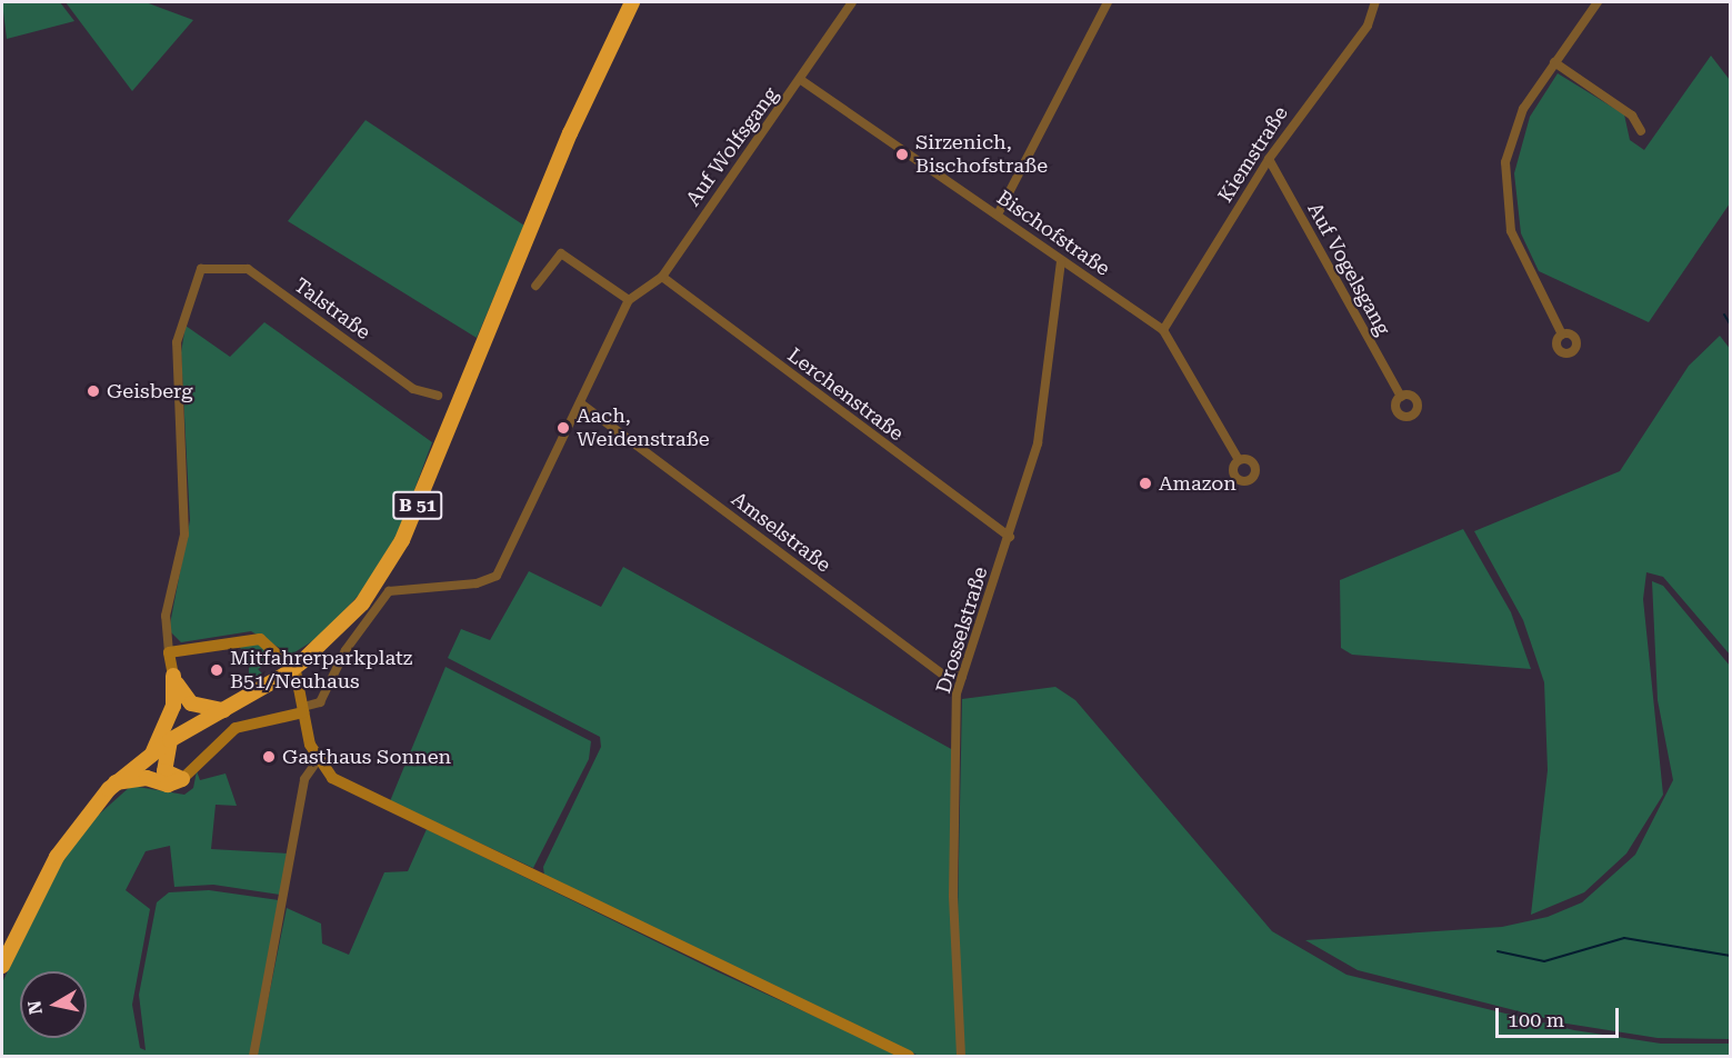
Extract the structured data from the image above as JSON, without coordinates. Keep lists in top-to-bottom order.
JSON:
{
  "streets": {
    "highway": ["B 51"],
    "street": [
      "Auf Wolfsgang",
      "Kiemstraße",
      "Bischofstraße",
      "Auf Vogelsgang",
      "Talstraße",
      "Lerchenstraße",
      "Amselstraße",
      "Drosselstraße"
    ]
  },
  "crossings": [
    ["Auf Wolfsgang", "Bischofstraße"],
    ["Auf Wolfsgang", "Lerchenstraße"],
    ["Kiemstraße", "Bischofstraße"],
    ["Kiemstraße", "Auf Vogelsgang"],
    ["Bischofstraße", "Drosselstraße"],
    ["Lerchenstraße", "Drosselstraße"],
    ["Amselstraße", "Drosselstraße"]
  ],
  "places": [
    "Sirzenich, Bischofstraße",
    "Geisberg",
    "Aach, Weidenstraße",
    "Amazon",
    "Mitfahrerparkplatz B51/Neuhaus",
    "Gasthaus Sonnen"
  ],
  "scale_bar": "100 m",
  "north": "left"
}
